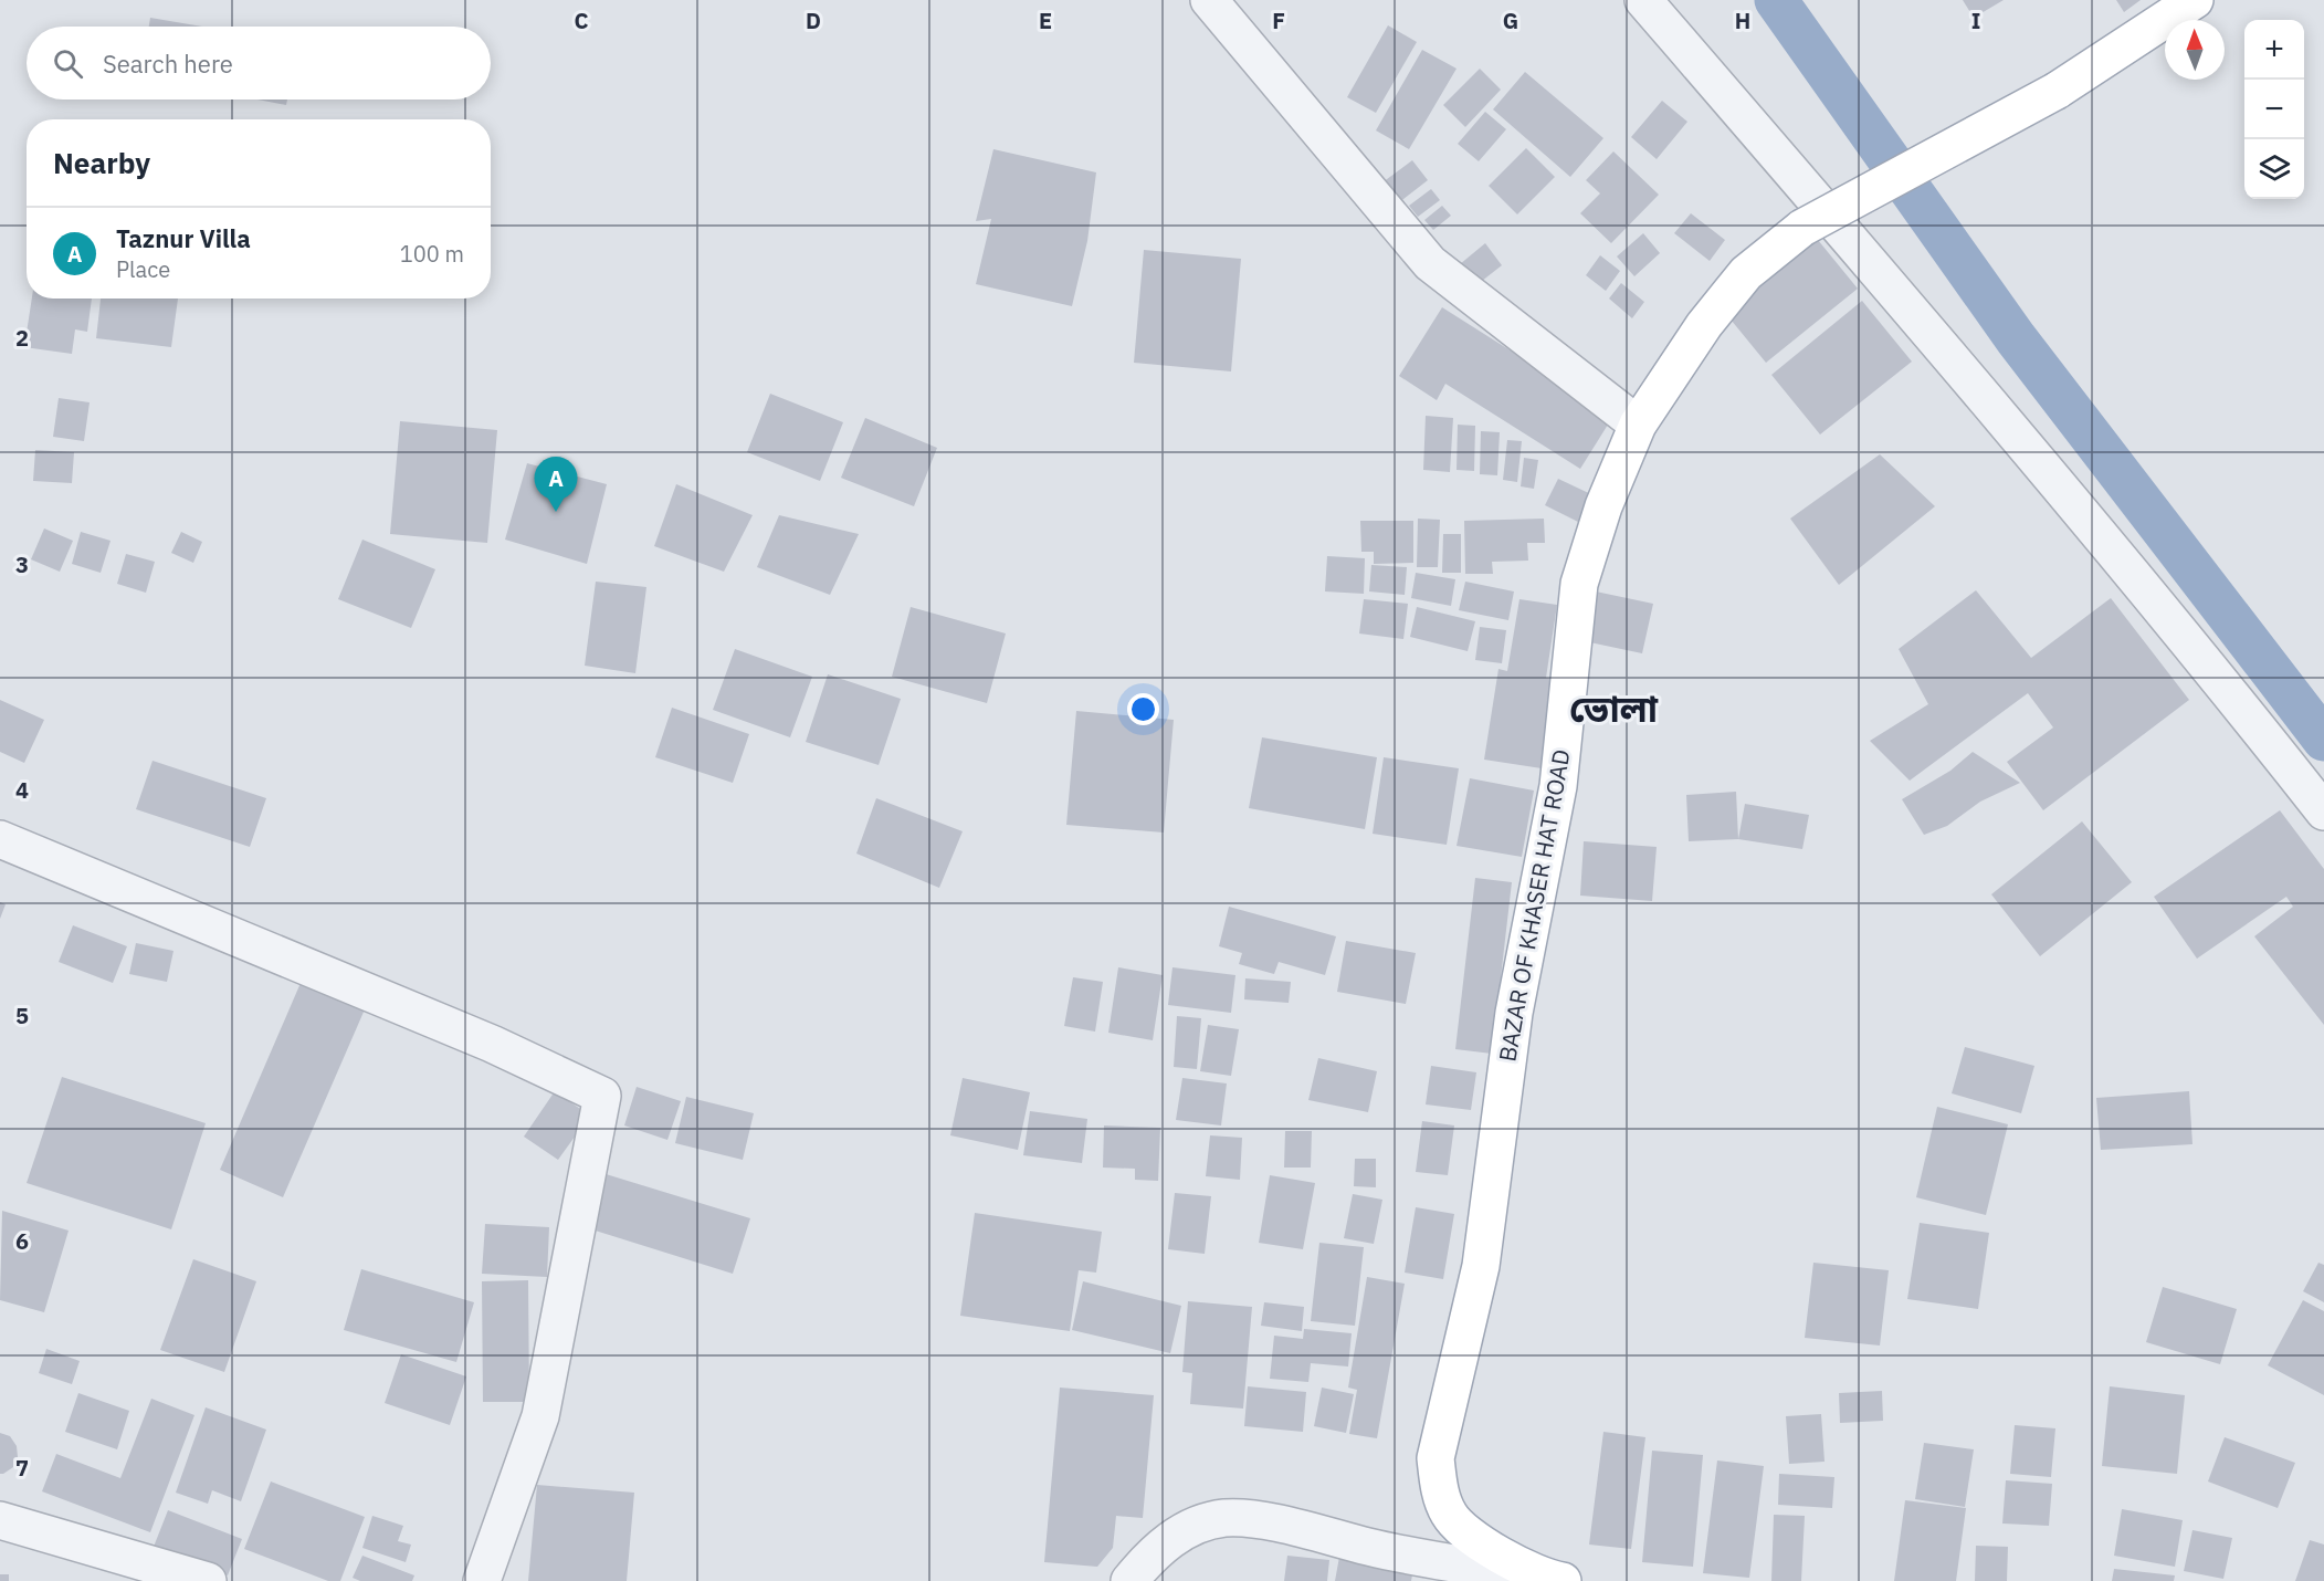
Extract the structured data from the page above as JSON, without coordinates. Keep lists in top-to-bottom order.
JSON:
{
  "streets": {
    "main road": ["BAZAR OF KHASER HAT ROAD"]
  },
  "districts": ["ভোলা"],
  "north": "top",
  "page": {
    "map_buttons": ["+", "−"],
    "search": "Search here",
    "heading": "Nearby",
    "list": [
      {
        "mark": "A",
        "name": "Taznur Villa",
        "note": "Place",
        "value": "100 m"
      }
    ],
    "pins": "A"
  },
  "grid": {
    "columns": [
      "C",
      "D",
      "E",
      "F",
      "G",
      "H",
      "I"
    ],
    "rows": [
      "2",
      "3",
      "4",
      "5",
      "6",
      "7"
    ]
  }
}
